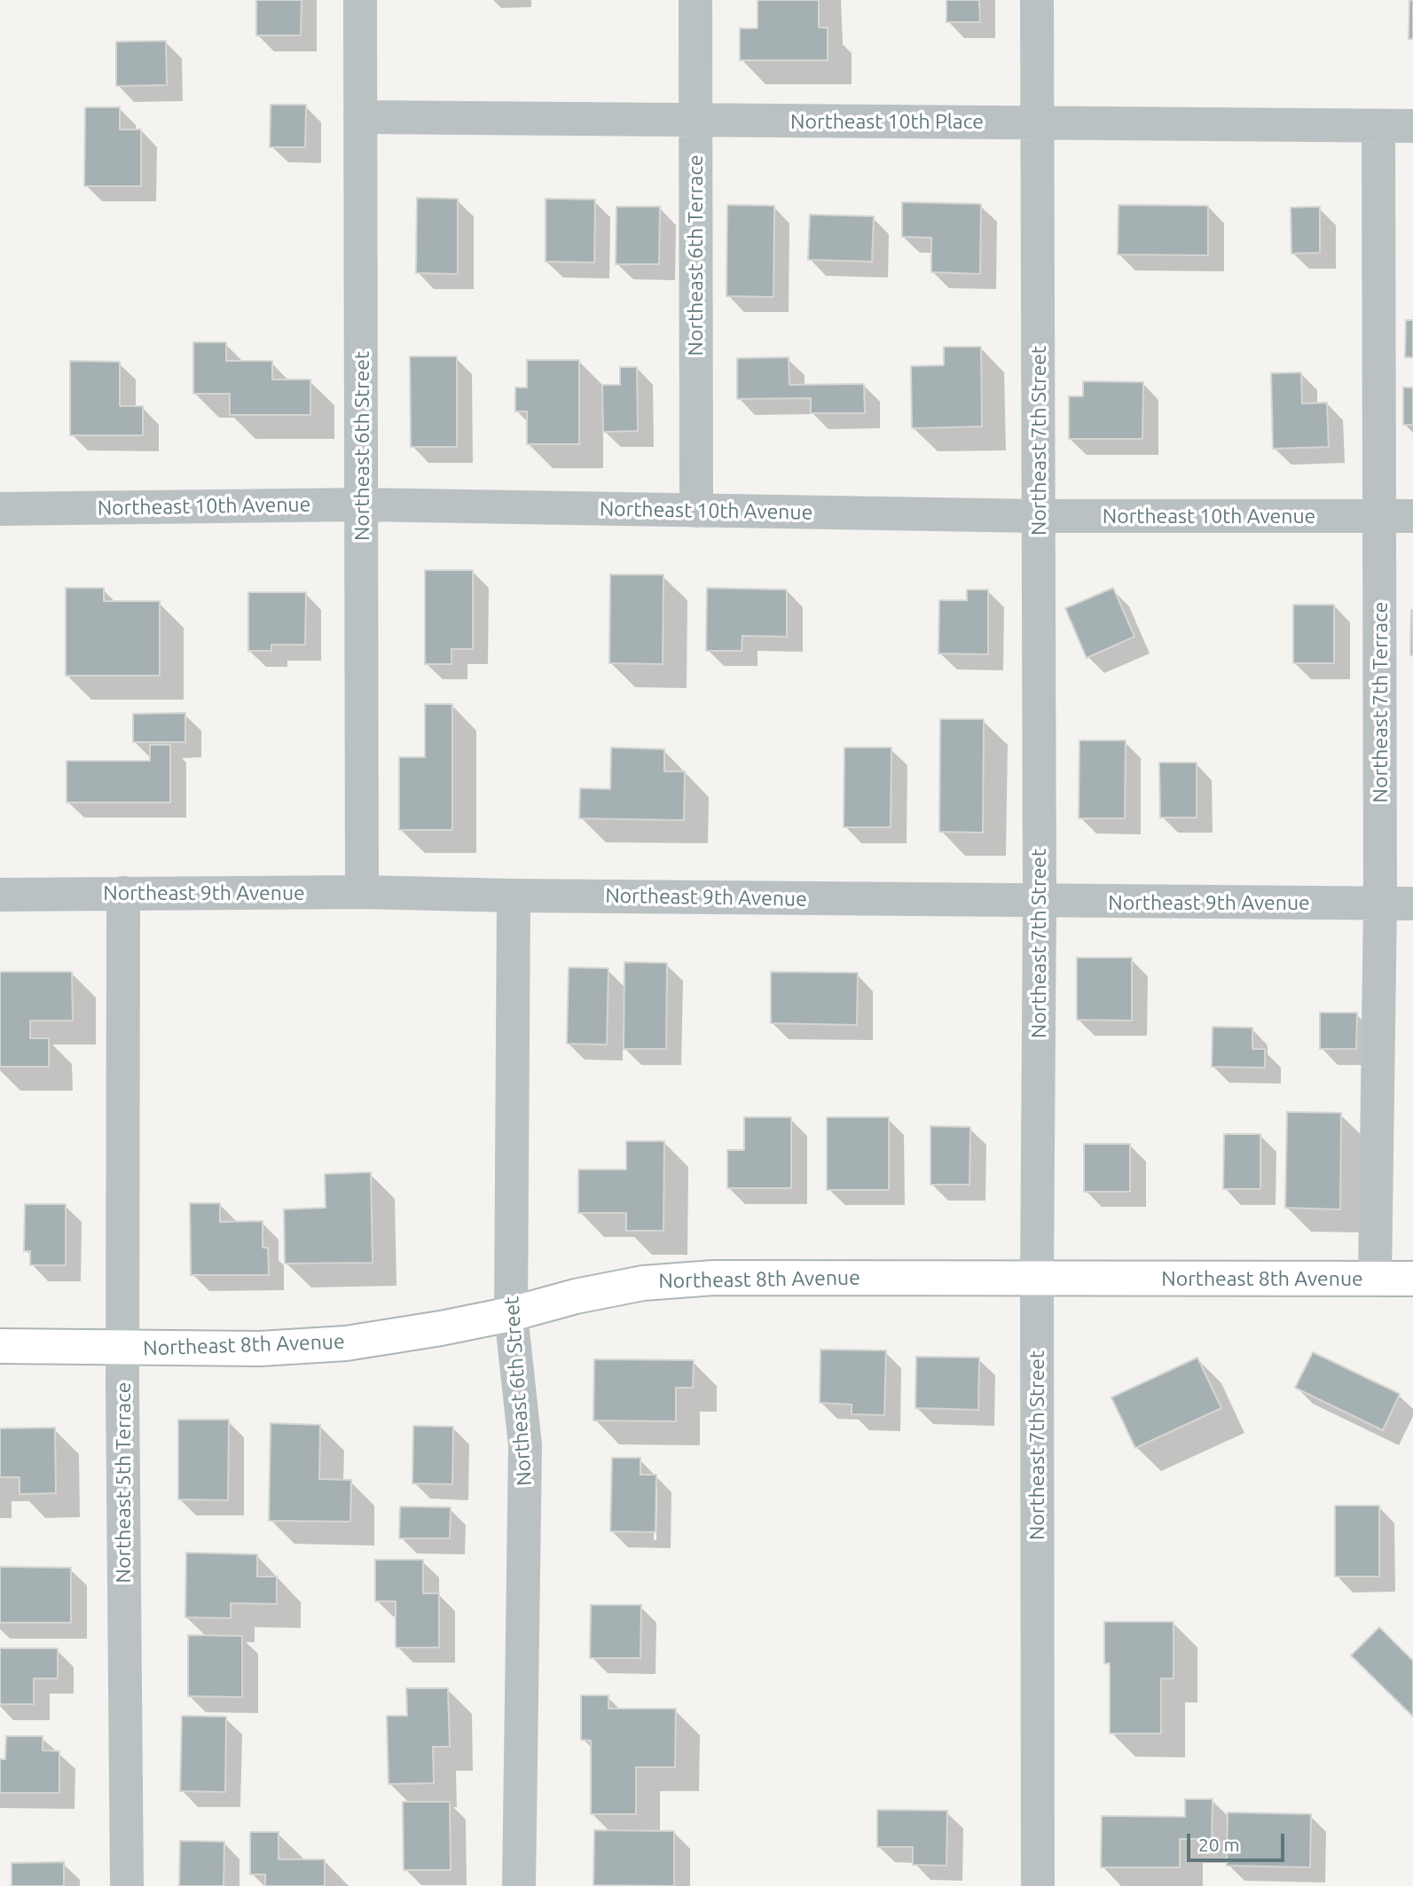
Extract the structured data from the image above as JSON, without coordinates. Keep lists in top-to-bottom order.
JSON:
{
  "streets": {
    "street": [
      "Northeast 10th Place",
      "Northeast 6th Terrace",
      "Northeast 7th Street",
      "Northeast 6th Street",
      "Northeast 10th Avenue",
      "Northeast 7th Terrace",
      "Northeast 9th Avenue",
      "Northeast 8th Avenue",
      "Northeast 5th Terrace"
    ]
  },
  "crossings": [
    ["Northeast 10th Place", "Northeast 6th Terrace"],
    ["Northeast 10th Place", "Northeast 7th Street"],
    ["Northeast 10th Place", "Northeast 6th Street"],
    ["Northeast 10th Place", "Northeast 7th Terrace"],
    ["Northeast 6th Terrace", "Northeast 10th Avenue"],
    ["Northeast 7th Street", "Northeast 10th Avenue"],
    ["Northeast 7th Street", "Northeast 9th Avenue"],
    ["Northeast 7th Street", "Northeast 8th Avenue"],
    ["Northeast 6th Street", "Northeast 10th Avenue"],
    ["Northeast 6th Street", "Northeast 9th Avenue"],
    ["Northeast 6th Street", "Northeast 8th Avenue"],
    ["Northeast 10th Avenue", "Northeast 7th Terrace"],
    ["Northeast 7th Terrace", "Northeast 9th Avenue"],
    ["Northeast 7th Terrace", "Northeast 8th Avenue"],
    ["Northeast 9th Avenue", "Northeast 5th Terrace"],
    ["Northeast 8th Avenue", "Northeast 5th Terrace"]
  ],
  "scale_bar": "20 m"
}
